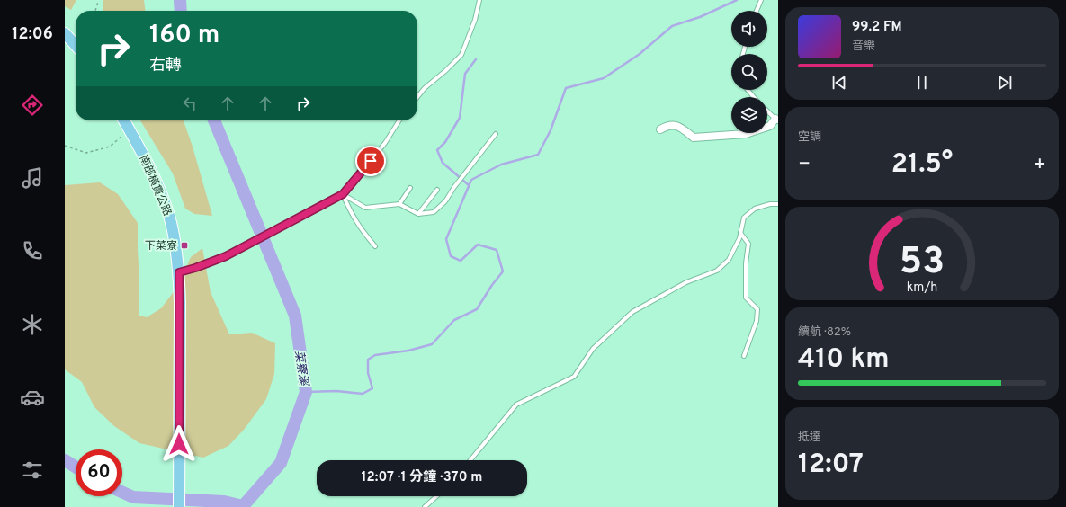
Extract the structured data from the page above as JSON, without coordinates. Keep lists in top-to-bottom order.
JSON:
{
  "streets": {
    "main road": ["南部橫貫公路"]
  },
  "water": ["菜竂溪"],
  "places": {
    "transit": ["下菜寮"]
  },
  "page": {
    "tabs": "12:06",
    "turn": ["160 m", "右轉"],
    "song": ["99.2 FM", "音樂"],
    "tile": [
      "空調",
      ["續航 · 82%", "410 km"],
      ["抵達", "12:07"]
    ],
    "heat": ["−", "21.5°", "+"],
    "limit": "60",
    "trip": "12:07 · 1 分鐘 · 370 m",
    "gauge": ["53", "km/h"]
  }
}
